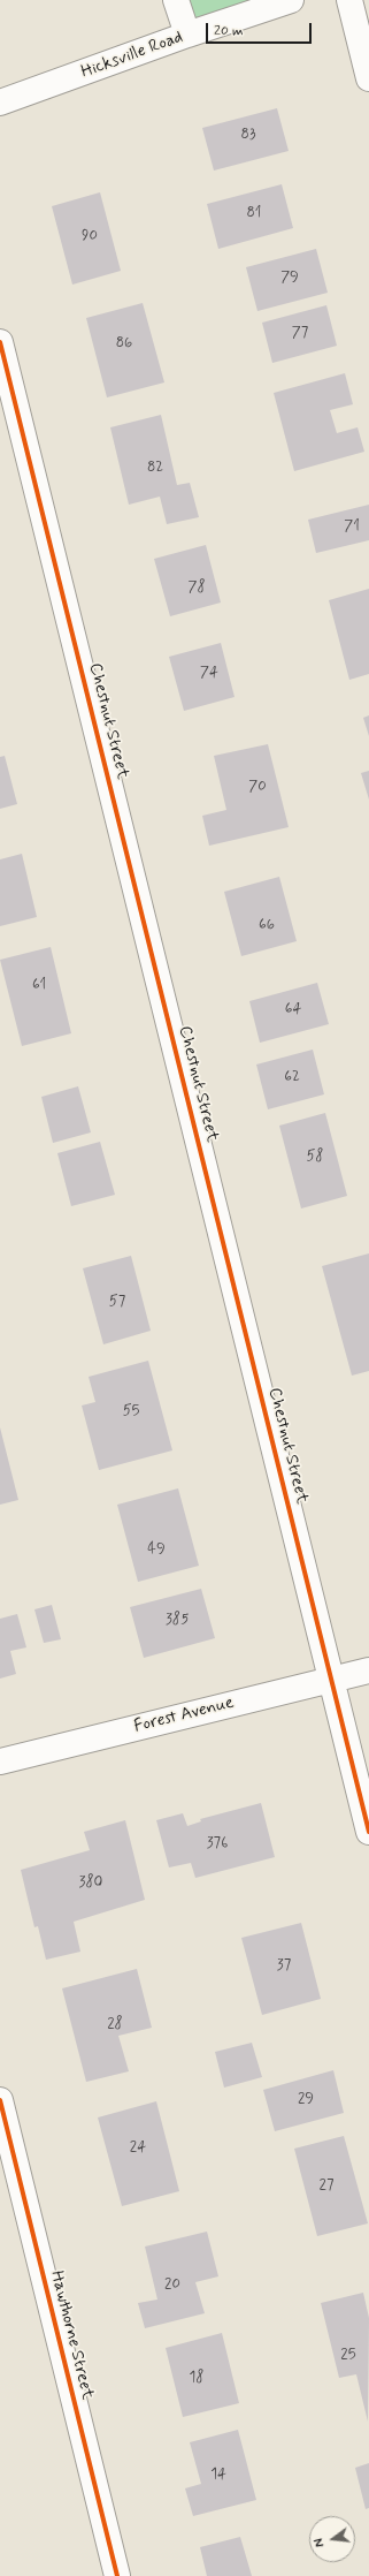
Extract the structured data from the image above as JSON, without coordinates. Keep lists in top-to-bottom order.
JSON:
{
  "streets": {
    "street": [
      "Hicksville Road",
      "Chestnut Street",
      "Forest Avenue",
      "Hawthorne Street"
    ]
  },
  "crossings": [
    ["Chestnut Street", "Forest Avenue"]
  ],
  "house_numbers": [
    "83",
    "81",
    "90",
    "79",
    "77",
    "86",
    "82",
    "71",
    "78",
    "74",
    "70",
    "66",
    "61",
    "64",
    "62",
    "58",
    "57",
    "55",
    "49",
    "385",
    "376",
    "380",
    "37",
    "28",
    "29",
    "24",
    "27",
    "20",
    "25",
    "18",
    "14"
  ],
  "scale_bar": "20 m",
  "north": "left"
}
